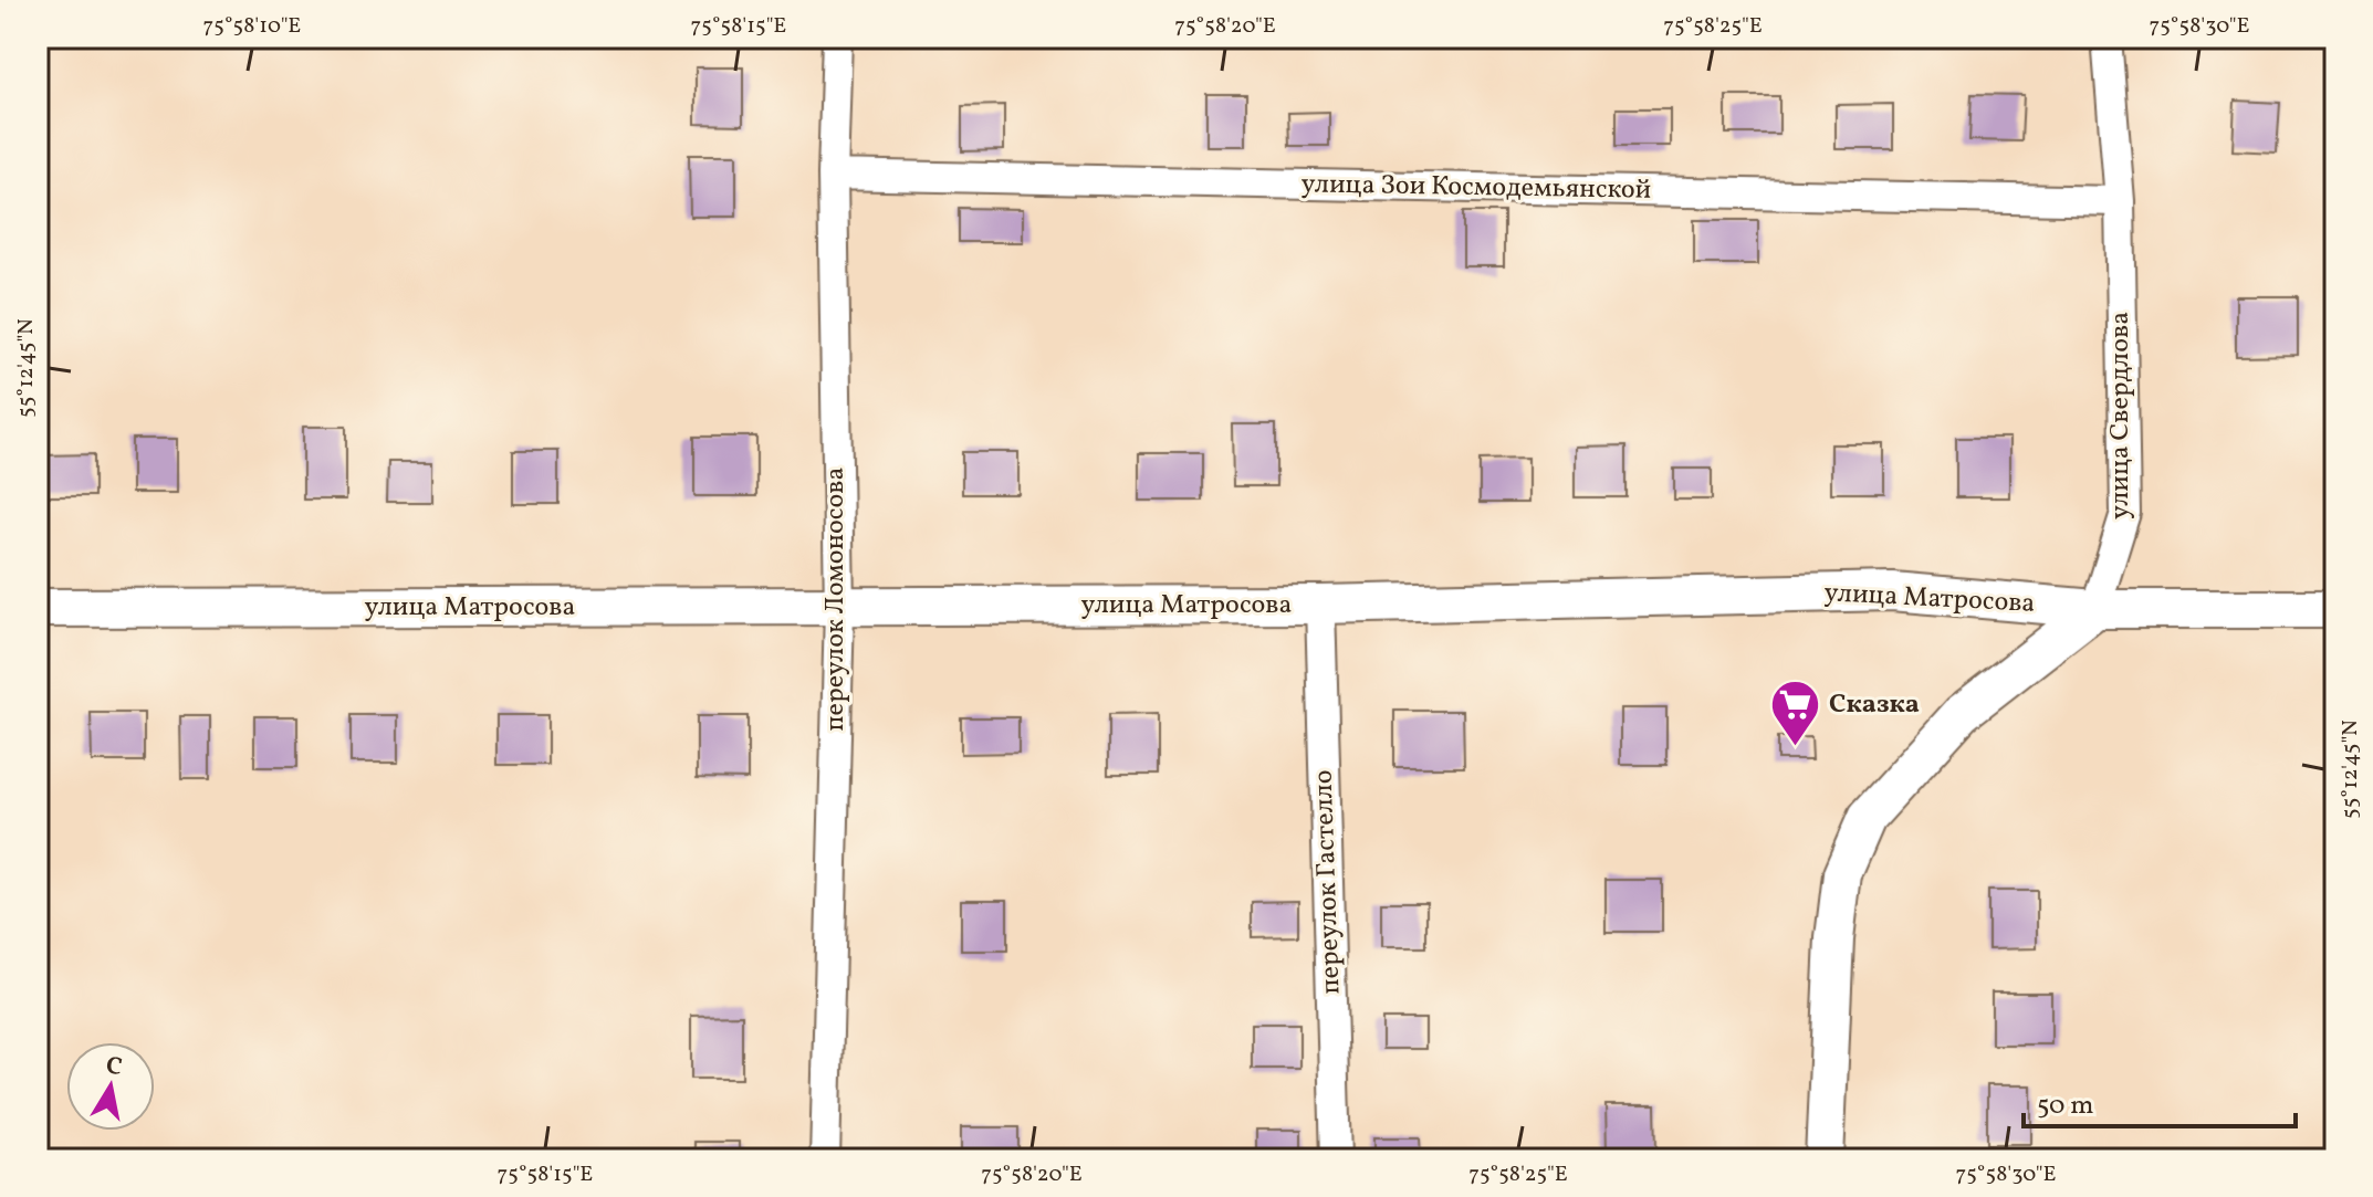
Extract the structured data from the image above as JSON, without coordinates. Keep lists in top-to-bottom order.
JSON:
{
  "streets": {
    "street": [
      "улица Зои Космодемьянской",
      "улица Свердлова",
      "переулок Ломоносова",
      "улица Матросова",
      "переулок Гастелло"
    ]
  },
  "crossings": [
    ["улица Зои Космодемьянской", "улица Свердлова"],
    ["улица Зои Космодемьянской", "переулок Ломоносова"],
    ["улица Свердлова", "улица Матросова"],
    ["переулок Ломоносова", "улица Матросова"],
    ["улица Матросова", "переулок Гастелло"]
  ],
  "places": {
    "supermarket": ["Сказка"]
  },
  "scale_bar": "50 m",
  "north": "top",
  "coordinates": [
    "75°58'10\"E",
    "75°58'15\"E",
    "75°58'20\"E",
    "75°58'25\"E",
    "75°58'30\"E",
    "55°12'45\"N"
  ]
}
